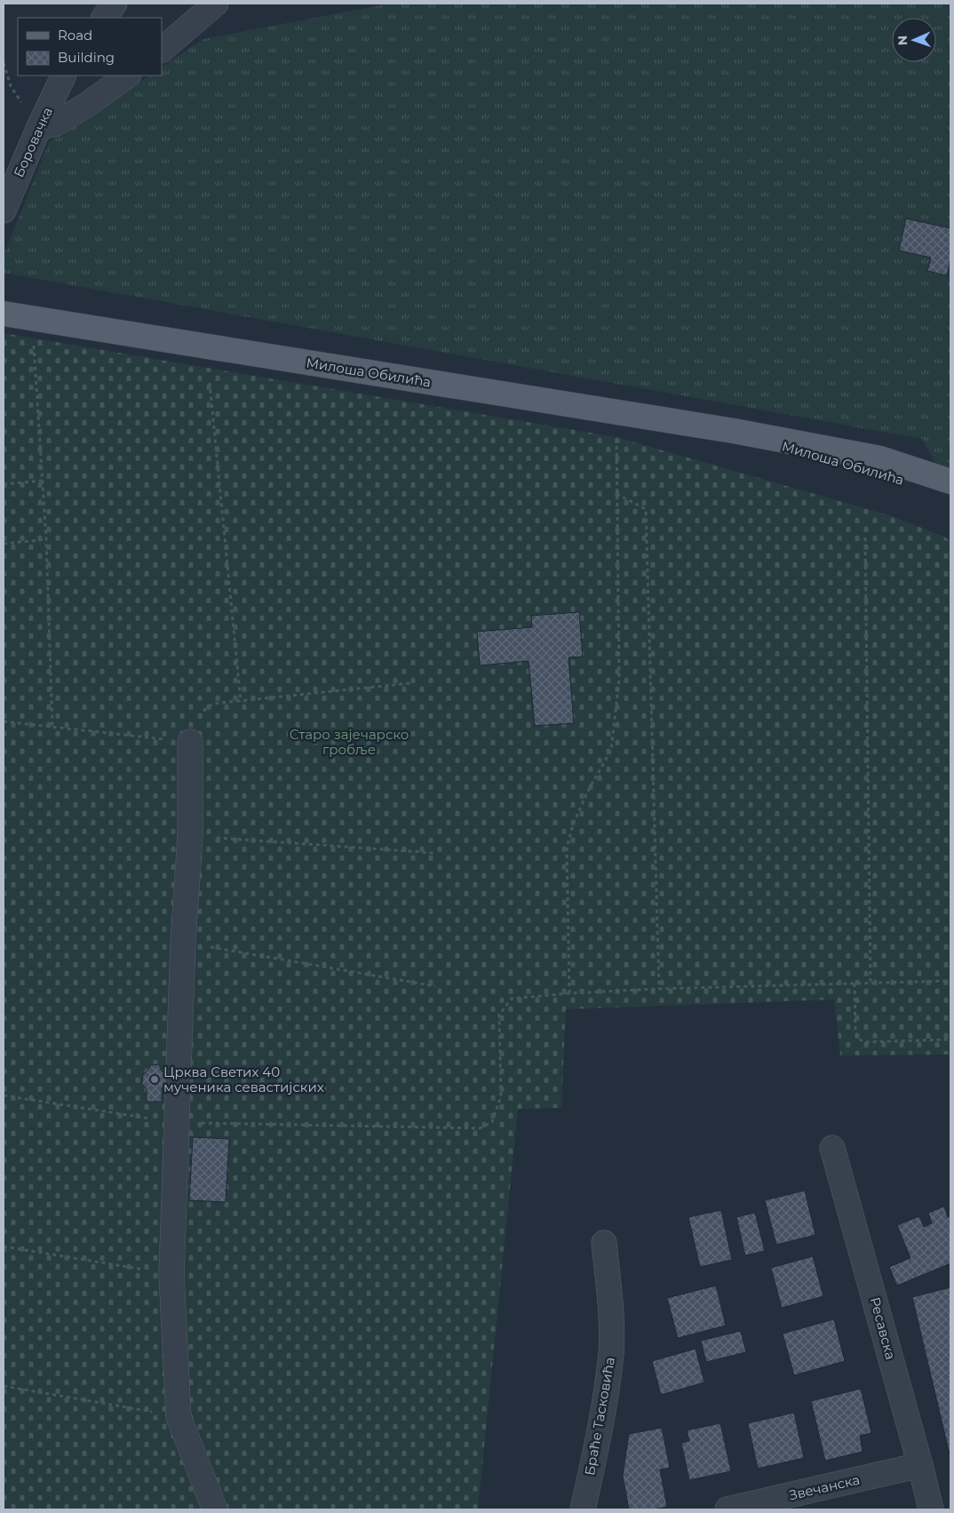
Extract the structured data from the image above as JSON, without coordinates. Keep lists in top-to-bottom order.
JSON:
{
  "streets": {
    "main road": ["Милоша Обилића"],
    "street": [
      "Боровачка",
      "Ресавска",
      "Браће Тасковића",
      "Звечанска"
    ]
  },
  "crossings": [
    ["Ресавска", "Звечанска"]
  ],
  "parks": ["Старо зајечарско гробље"],
  "places": ["Црква Светих 40 мученика севастијских"],
  "legend": ["Road", "Building"],
  "north": "left"
}
